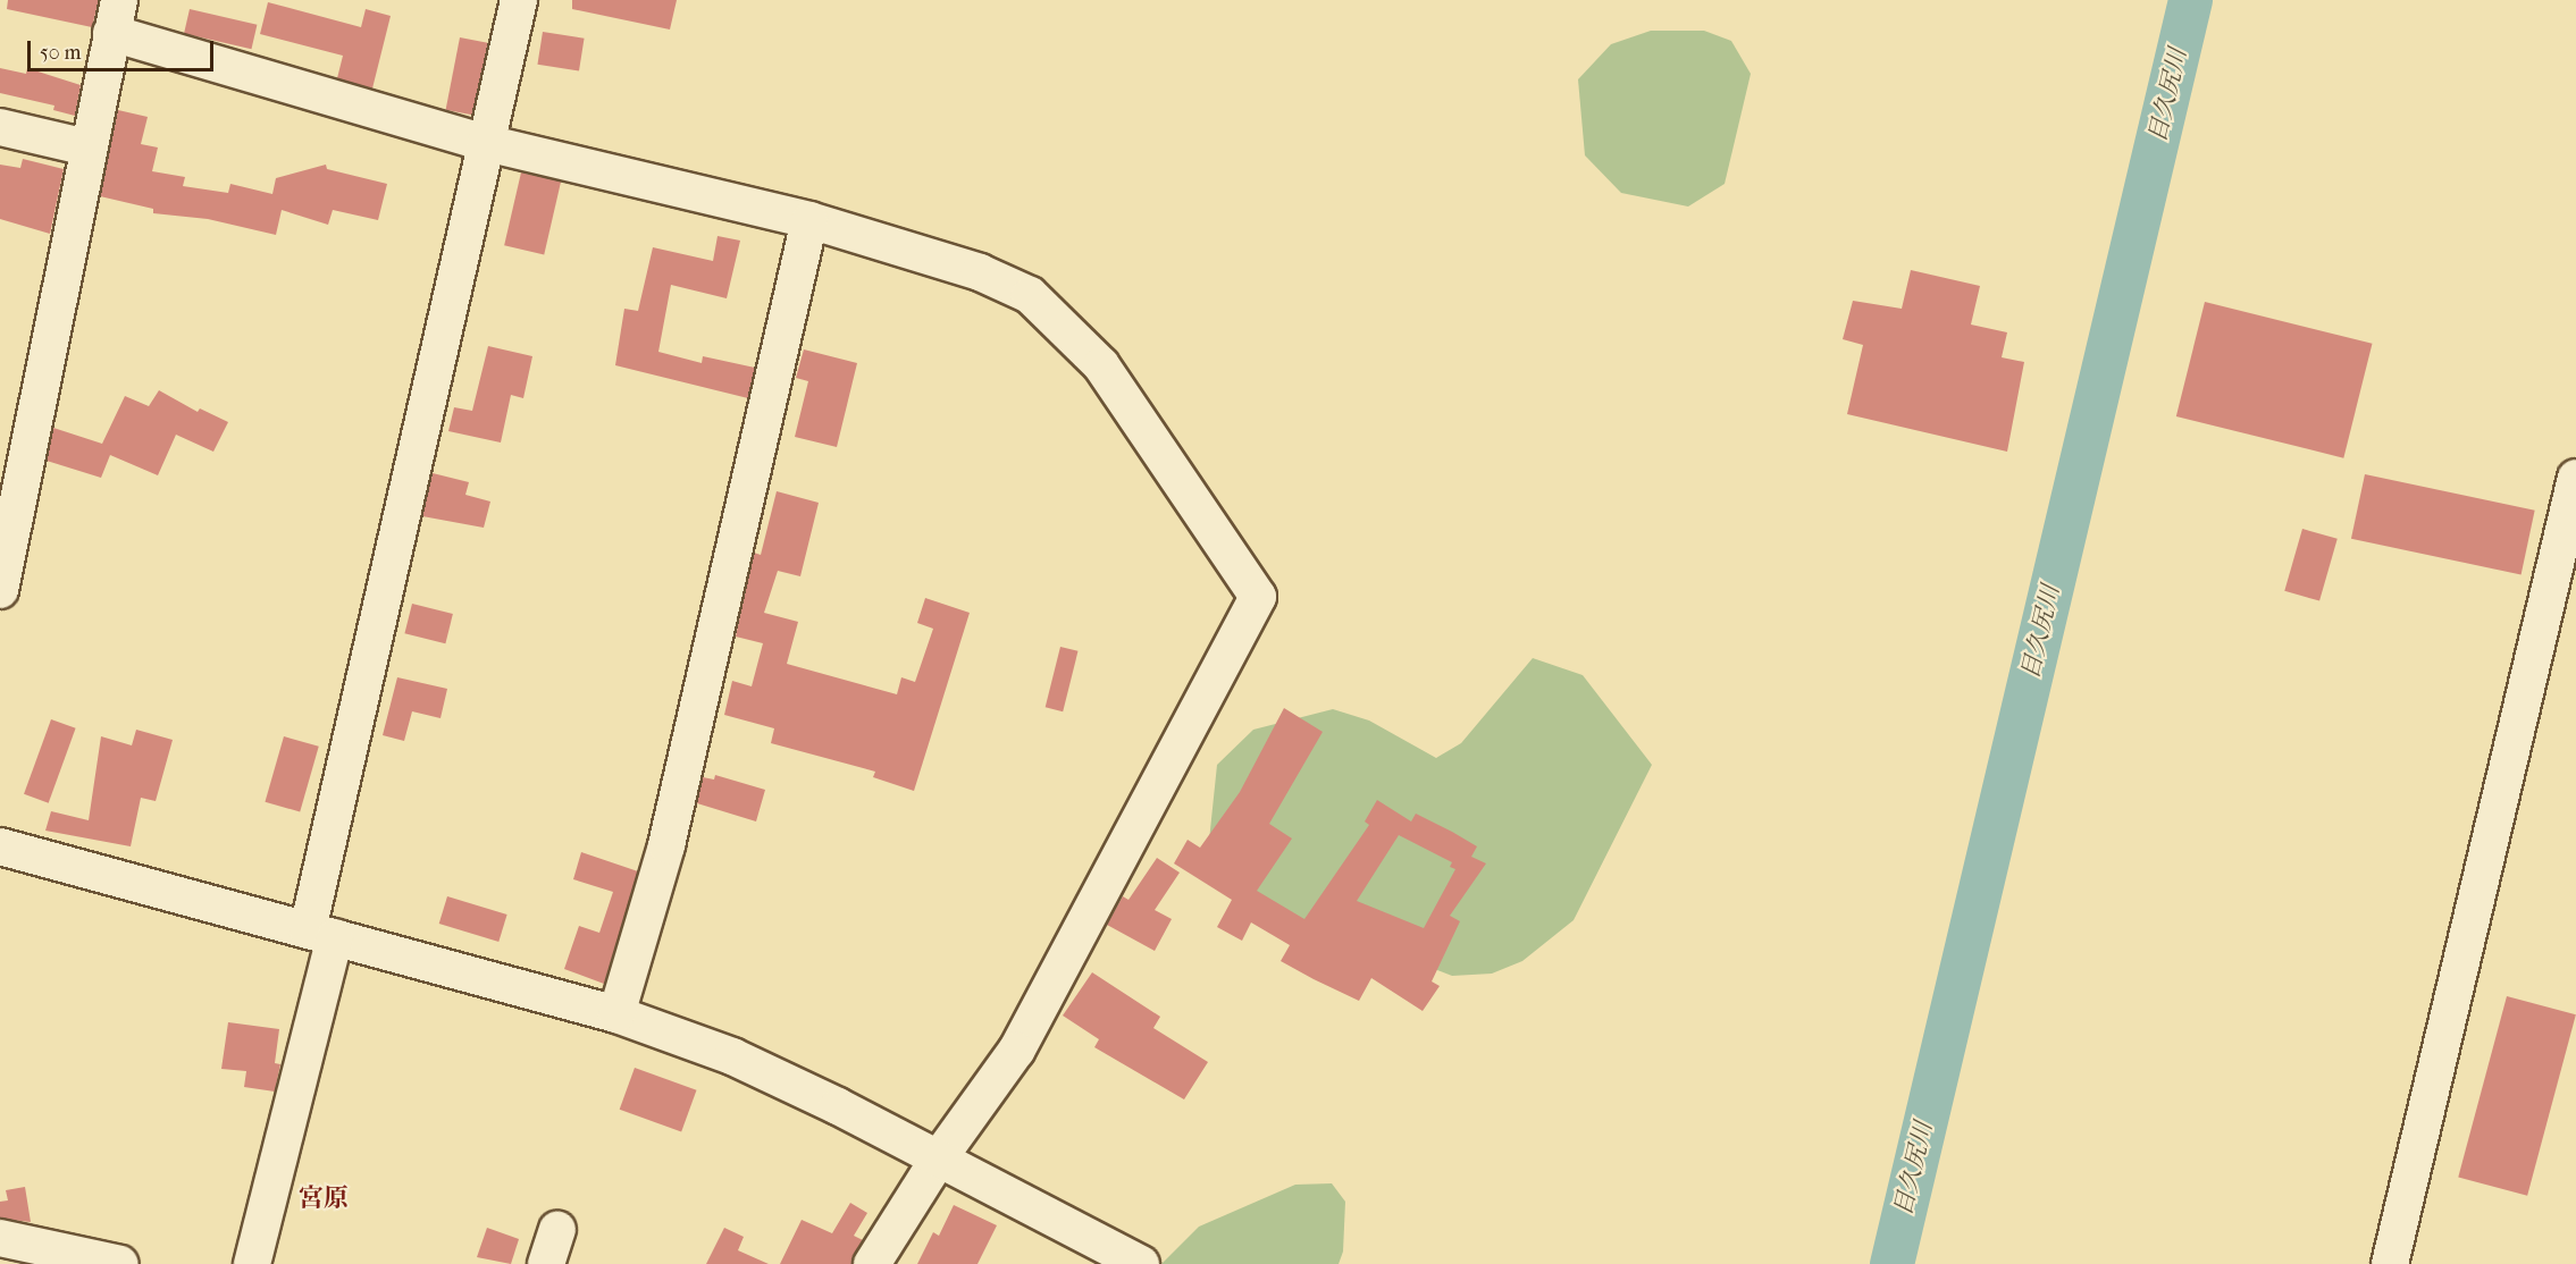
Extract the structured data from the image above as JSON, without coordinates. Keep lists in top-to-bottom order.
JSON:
{
  "districts": ["宮原"],
  "water": ["目久尻川"],
  "scale_bar": "50 m"
}
